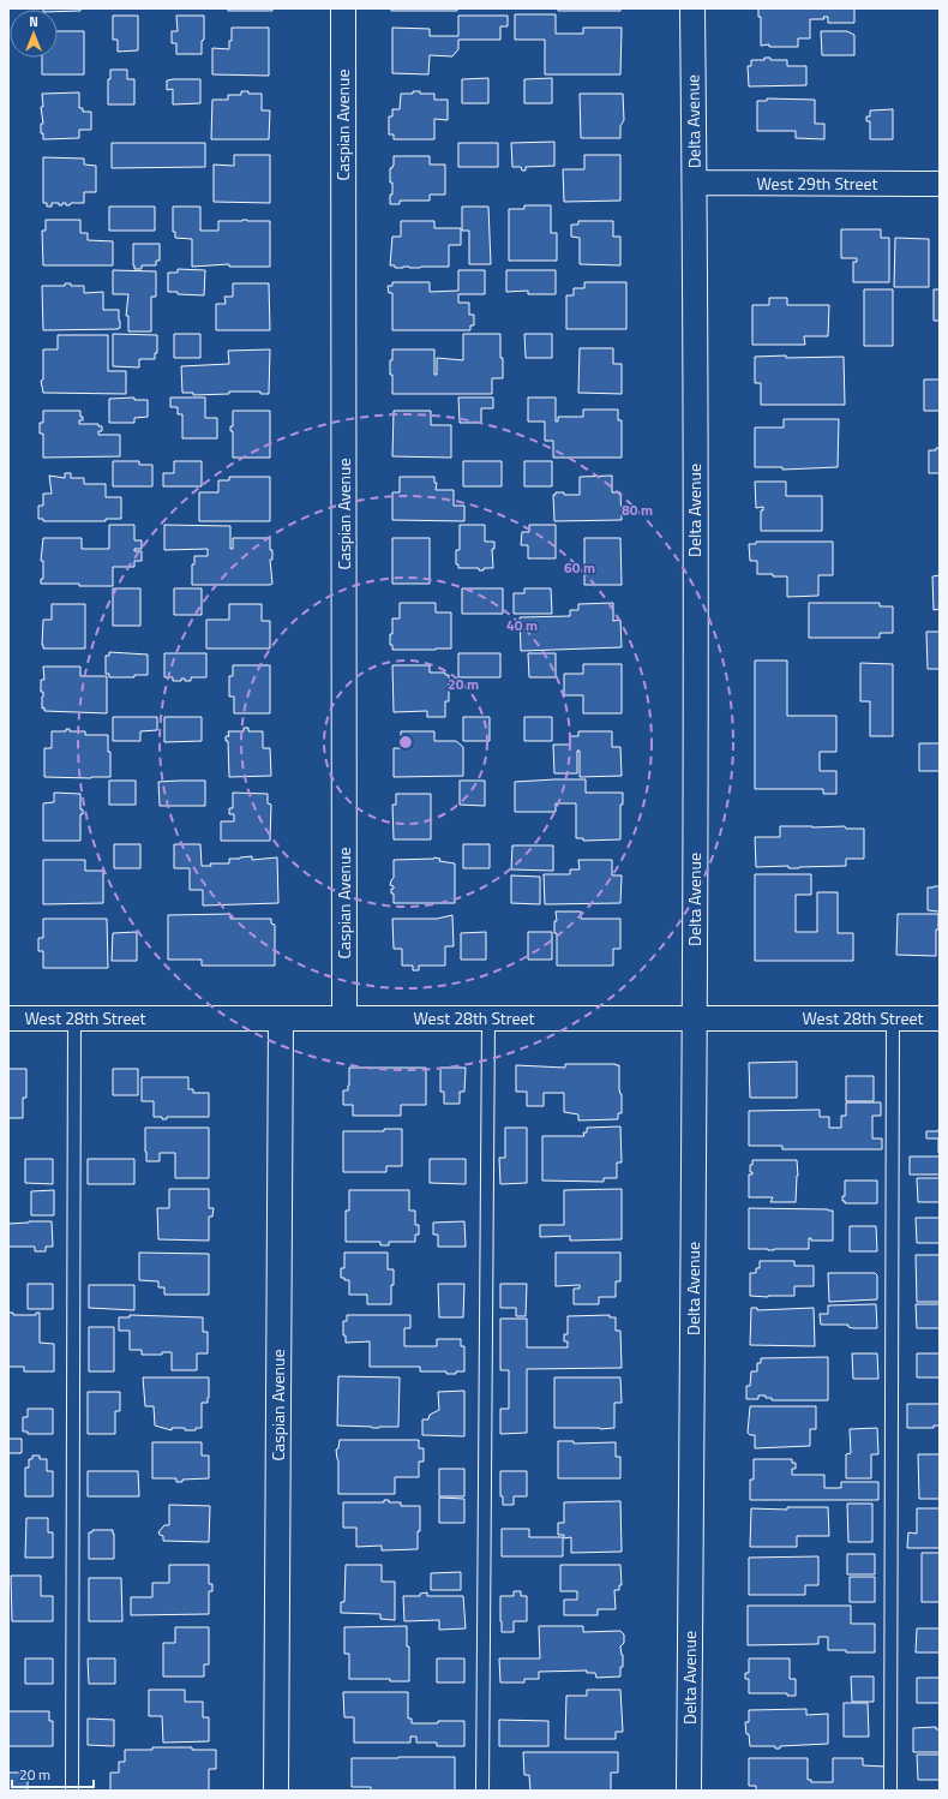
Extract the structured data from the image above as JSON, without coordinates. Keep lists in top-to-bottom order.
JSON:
{
  "streets": {
    "street": [
      "Delta Avenue",
      "Caspian Avenue",
      "West 29th Street",
      "West 28th Street"
    ]
  },
  "crossings": [
    ["Delta Avenue", "West 29th Street"],
    ["Delta Avenue", "West 28th Street"],
    ["Caspian Avenue", "West 28th Street"]
  ],
  "scale_bar": "20 m",
  "north": "top",
  "rings": [
    "80 m",
    "60 m",
    "40 m",
    "20 m"
  ]
}
